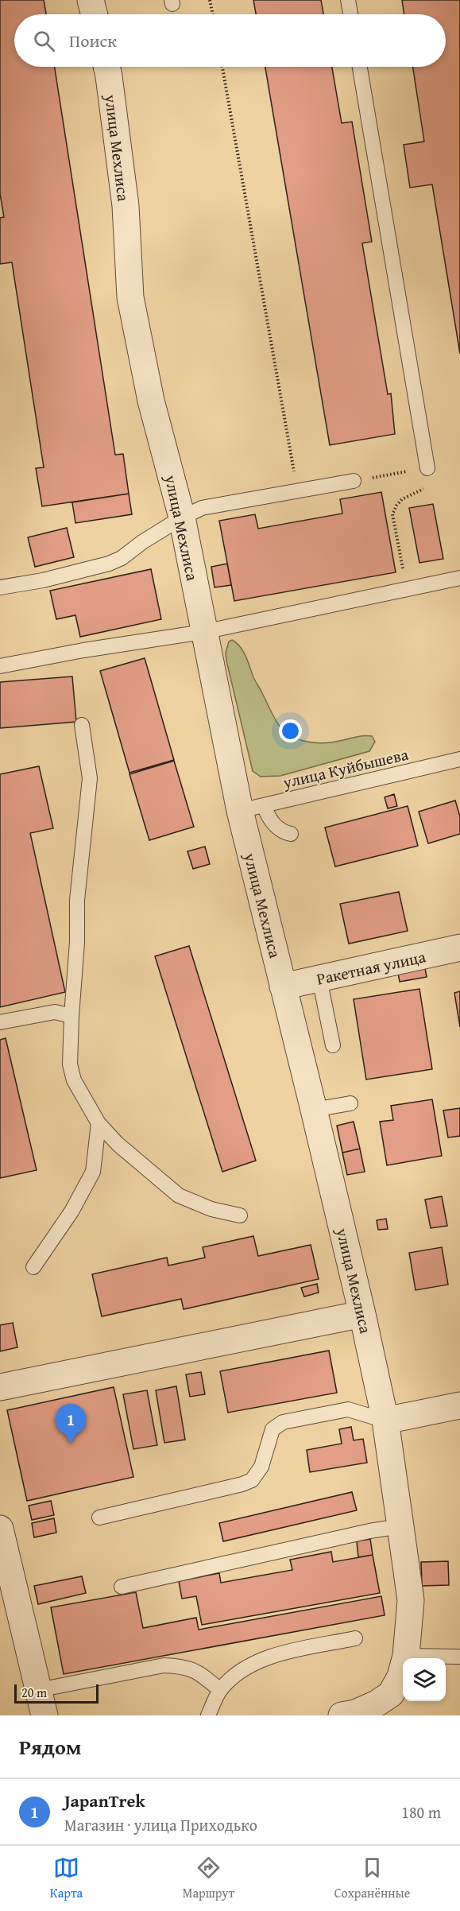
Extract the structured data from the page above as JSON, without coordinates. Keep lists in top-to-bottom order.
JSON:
{
  "streets": {
    "street": ["улица Мехлиса", "Ракетная улица"],
    "lane": ["улица Куйбышева"]
  },
  "crossings": [
    ["улица Мехлиса", "улица Куйбышева"],
    ["улица Мехлиса", "Ракетная улица"]
  ],
  "scale_bar": "20 m",
  "page": {
    "search": "Поиск",
    "pins": "1",
    "scale": "20 m",
    "heading": "Рядом",
    "list": [
      {
        "mark": "1",
        "name": "JapanTrek",
        "note": "Магазин · улица Приходько",
        "value": "180 m"
      }
    ],
    "nav": ["Карта", "Маршрут", "Сохранённые"]
  }
}
